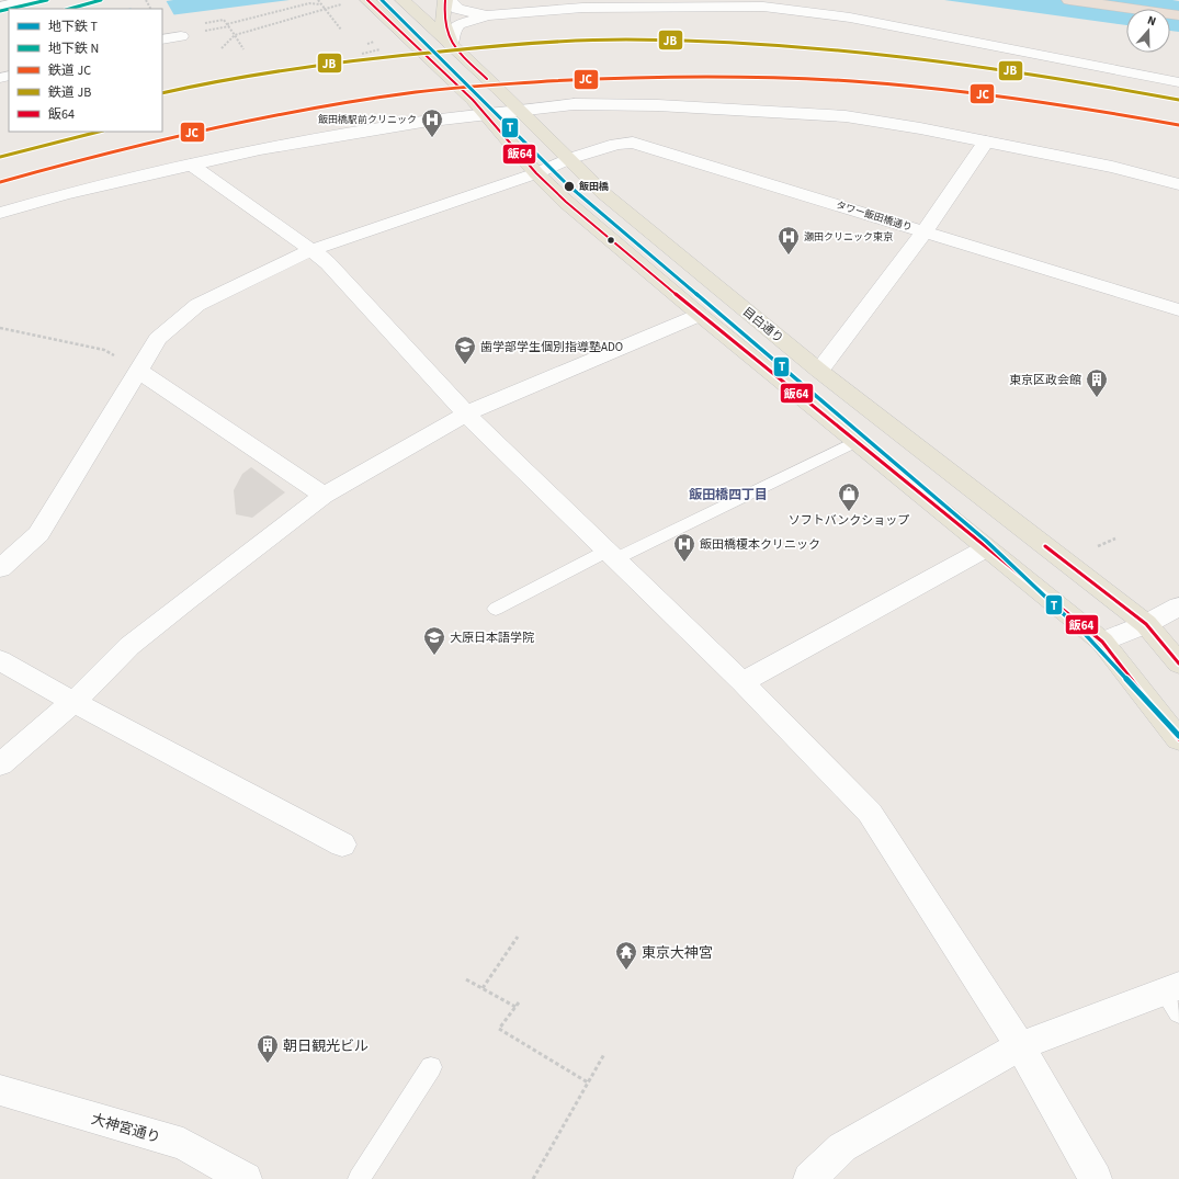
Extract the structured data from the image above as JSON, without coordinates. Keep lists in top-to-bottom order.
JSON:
{
  "streets": {
    "main road": ["目白通り"],
    "street": ["タワー飯田橋通り", "大神宮通り"]
  },
  "crossings": [
    ["タワー飯田橋通り", "目白通り"]
  ],
  "districts": ["飯田橋四丁目"],
  "places": {
    "hospital": ["飯田橋駅前クリニック", "瀬田クリニック東京", "飯田橋榎本クリニック"],
    "other": ["飯田橋"],
    "school or university": ["歯学部学生個別指導塾ADO", "大原日本語学院"],
    "building": ["東京区政会館", "朝日観光ビル"],
    "shop": ["ソフトバンクショップ"],
    "temple": ["東京大神宮"]
  },
  "lines": [
    "metro line T",
    "metro line N",
    "transit line 飯64",
    "rail line JB",
    "rail line JC"
  ],
  "legend": [
    "地下鉄 T",
    "地下鉄 N",
    "鉄道 JC",
    "鉄道 JB",
    "飯64"
  ],
  "north": "top"
}
